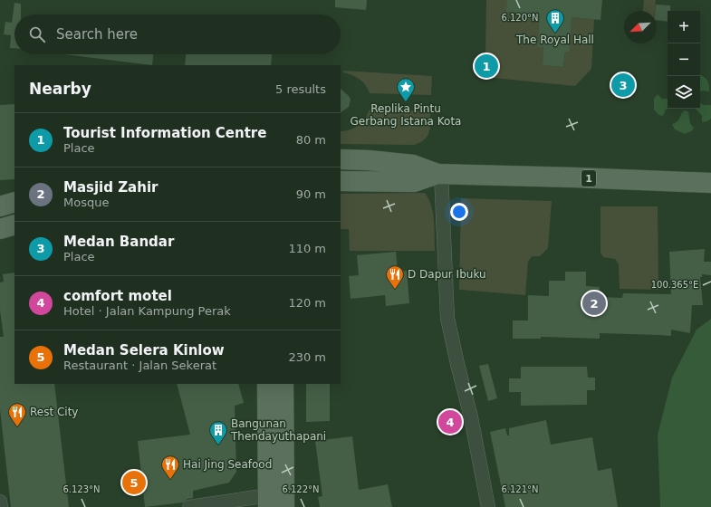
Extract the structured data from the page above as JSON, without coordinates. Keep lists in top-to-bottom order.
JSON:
{
  "streets": {
    "main road": ["1"]
  },
  "places": {
    "building": ["The Royal Hall", "Bangunan Thendayuthapani"],
    "place": ["Replika Pintu Gerbang Istana Kota"],
    "restaurant": ["D Dapur Ibuku", "Rest City", "Hai Jing Seafood"]
  },
  "north": "bottom left",
  "page": {
    "map_buttons": ["+", "−"],
    "search": "Search here",
    "pins": [
      "1",
      "3",
      "2",
      "4",
      "5"
    ],
    "heading": ["Nearby", "5 results"],
    "list": [
      {
        "mark": "1",
        "name": "Tourist Information Centre",
        "note": "Place",
        "value": "80 m"
      },
      {
        "mark": "2",
        "name": "Masjid Zahir",
        "note": "Mosque",
        "value": "90 m"
      },
      {
        "mark": "3",
        "name": "Medan Bandar",
        "note": "Place",
        "value": "110 m"
      },
      {
        "mark": "4",
        "name": "comfort motel",
        "note": "Hotel · Jalan Kampung Perak",
        "value": "120 m"
      },
      {
        "mark": "5",
        "name": "Medan Selera Kinlow",
        "note": "Restaurant · Jalan Sekerat",
        "value": "230 m"
      }
    ]
  },
  "coordinates": [
    "6.120°N",
    "100.365°E",
    "6.123°N",
    "6.122°N",
    "6.121°N"
  ]
}
